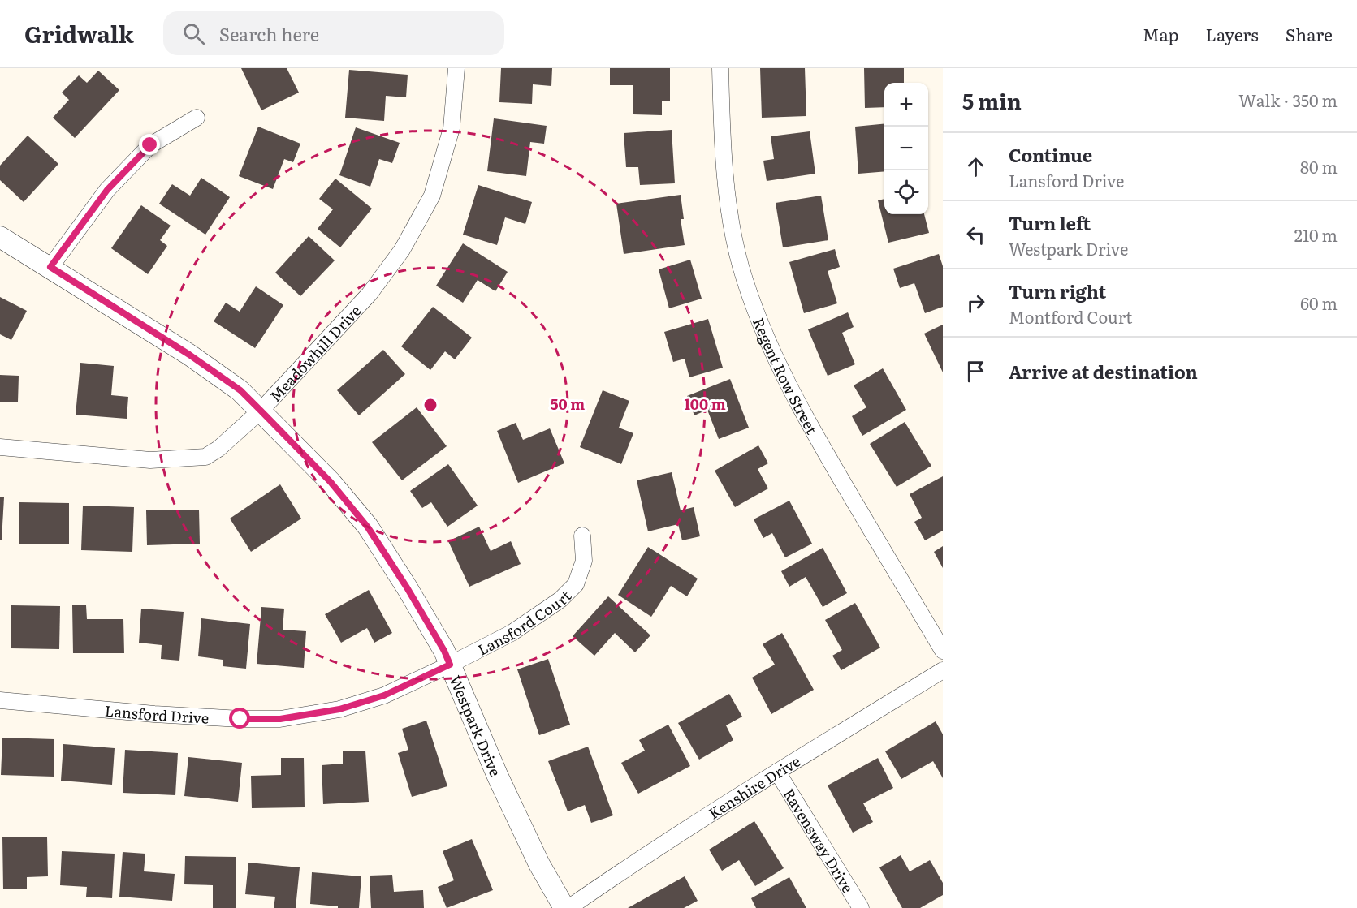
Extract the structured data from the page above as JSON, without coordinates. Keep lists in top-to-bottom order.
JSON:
{
  "streets": {
    "street": [
      "Meadowhill Drive",
      "Regent Row Street",
      "Lansford Court",
      "Lansford Drive",
      "Westpark Drive",
      "Kenshire Drive",
      "Ravensway Drive"
    ]
  },
  "crossings": [
    ["Meadowhill Drive", "Westpark Drive"],
    ["Lansford Court", "Lansford Drive"],
    ["Lansford Court", "Westpark Drive"],
    ["Lansford Drive", "Westpark Drive"],
    ["Kenshire Drive", "Ravensway Drive"]
  ],
  "page": {
    "header": "Gridwalk",
    "search": "Search here",
    "nav": ["Map", "Layers", "Share"],
    "heading": ["5 min", "Walk · 350 m"],
    "map_buttons": ["+", "−"],
    "list": [
      ["Continue", "Lansford Drive", "80 m"],
      ["Turn left", "Westpark Drive", "210 m"],
      ["Turn right", "Montford Court", "60 m"],
      "Arrive at destination"
    ]
  },
  "rings": ["50 m", "100 m"]
}
